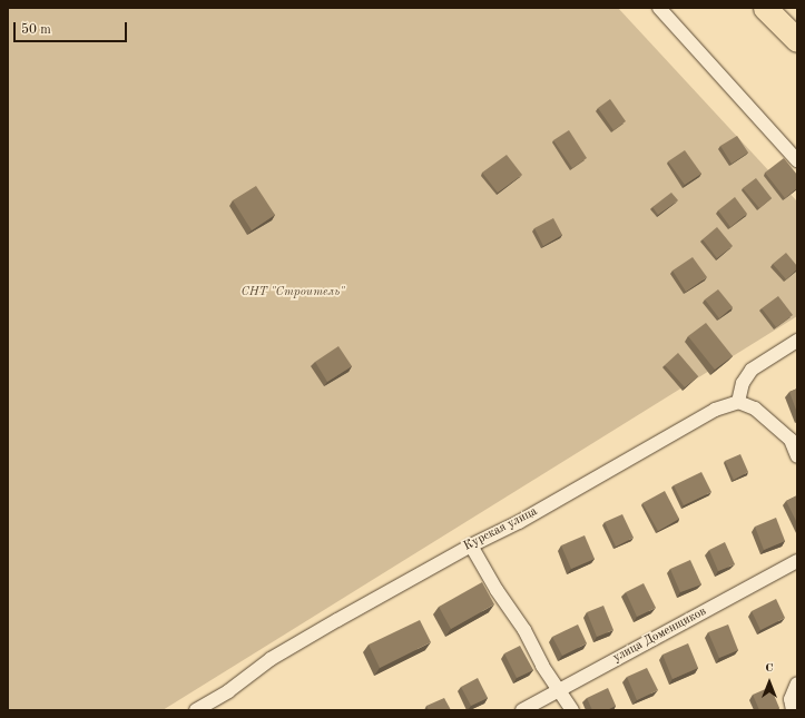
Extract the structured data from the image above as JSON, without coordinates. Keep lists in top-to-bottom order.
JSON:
{
  "streets": {
    "street": ["Курская улица", "улица Доменщиков"]
  },
  "parks": ["СНТ \"Строитель\""],
  "scale_bar": "50 m",
  "north": "top"
}
